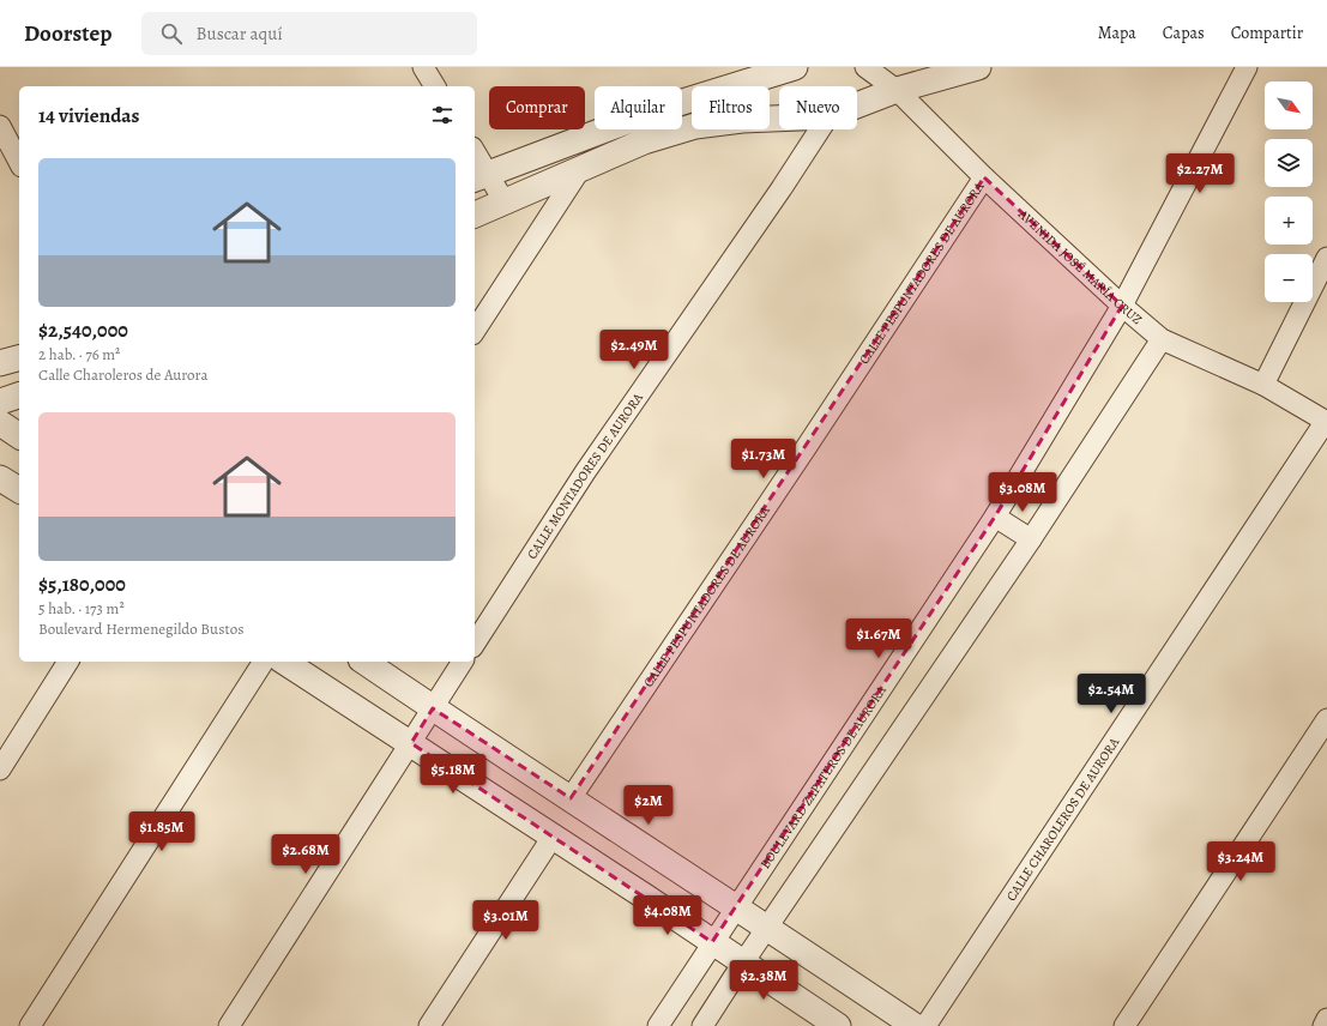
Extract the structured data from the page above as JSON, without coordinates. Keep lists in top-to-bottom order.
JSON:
{
  "streets": {
    "street": [
      "AVENIDA JOSÉ MARÍA CRUZ",
      "CALLE PESPUNTADORES DE AURORA",
      "CALLE MONTADORES DE AURORA",
      "BOULEVARD ZAPATEROS DE AURORA",
      "CALLE CHAROLEROS DE AURORA"
    ]
  },
  "crossings": [
    ["AVENIDA JOSÉ MARÍA CRUZ", "CALLE PESPUNTADORES DE AURORA"],
    ["AVENIDA JOSÉ MARÍA CRUZ", "BOULEVARD ZAPATEROS DE AURORA"],
    ["AVENIDA JOSÉ MARÍA CRUZ", "CALLE CHAROLEROS DE AURORA"]
  ],
  "north": "bottom right",
  "page": {
    "header": "Doorstep",
    "search": "Buscar aquí",
    "nav": ["Mapa", "Capas", "Compartir"],
    "map_buttons": ["+", "−"],
    "chip": [
      "Comprar",
      "Alquilar",
      "Filtros",
      "Nuevo"
    ],
    "heading": "14 viviendas",
    "list": [
      {
        "name": "$2,540,000",
        "note": "2 hab. · 76 m² · Calle Charoleros de Aurora"
      },
      {
        "name": "$5,180,000",
        "note": "5 hab. · 173 m² · Boulevard Hermenegildo Bustos"
      }
    ],
    "price": [
      "$2.27M",
      "$2.49M",
      "$1.73M",
      "$3.08M",
      "$1.67M",
      "$2.54M",
      "$5.18M",
      "$2M",
      "$1.85M",
      "$2.68M",
      "$3.24M",
      "$4.08M",
      "$3.01M",
      "$2.38M"
    ]
  }
}
